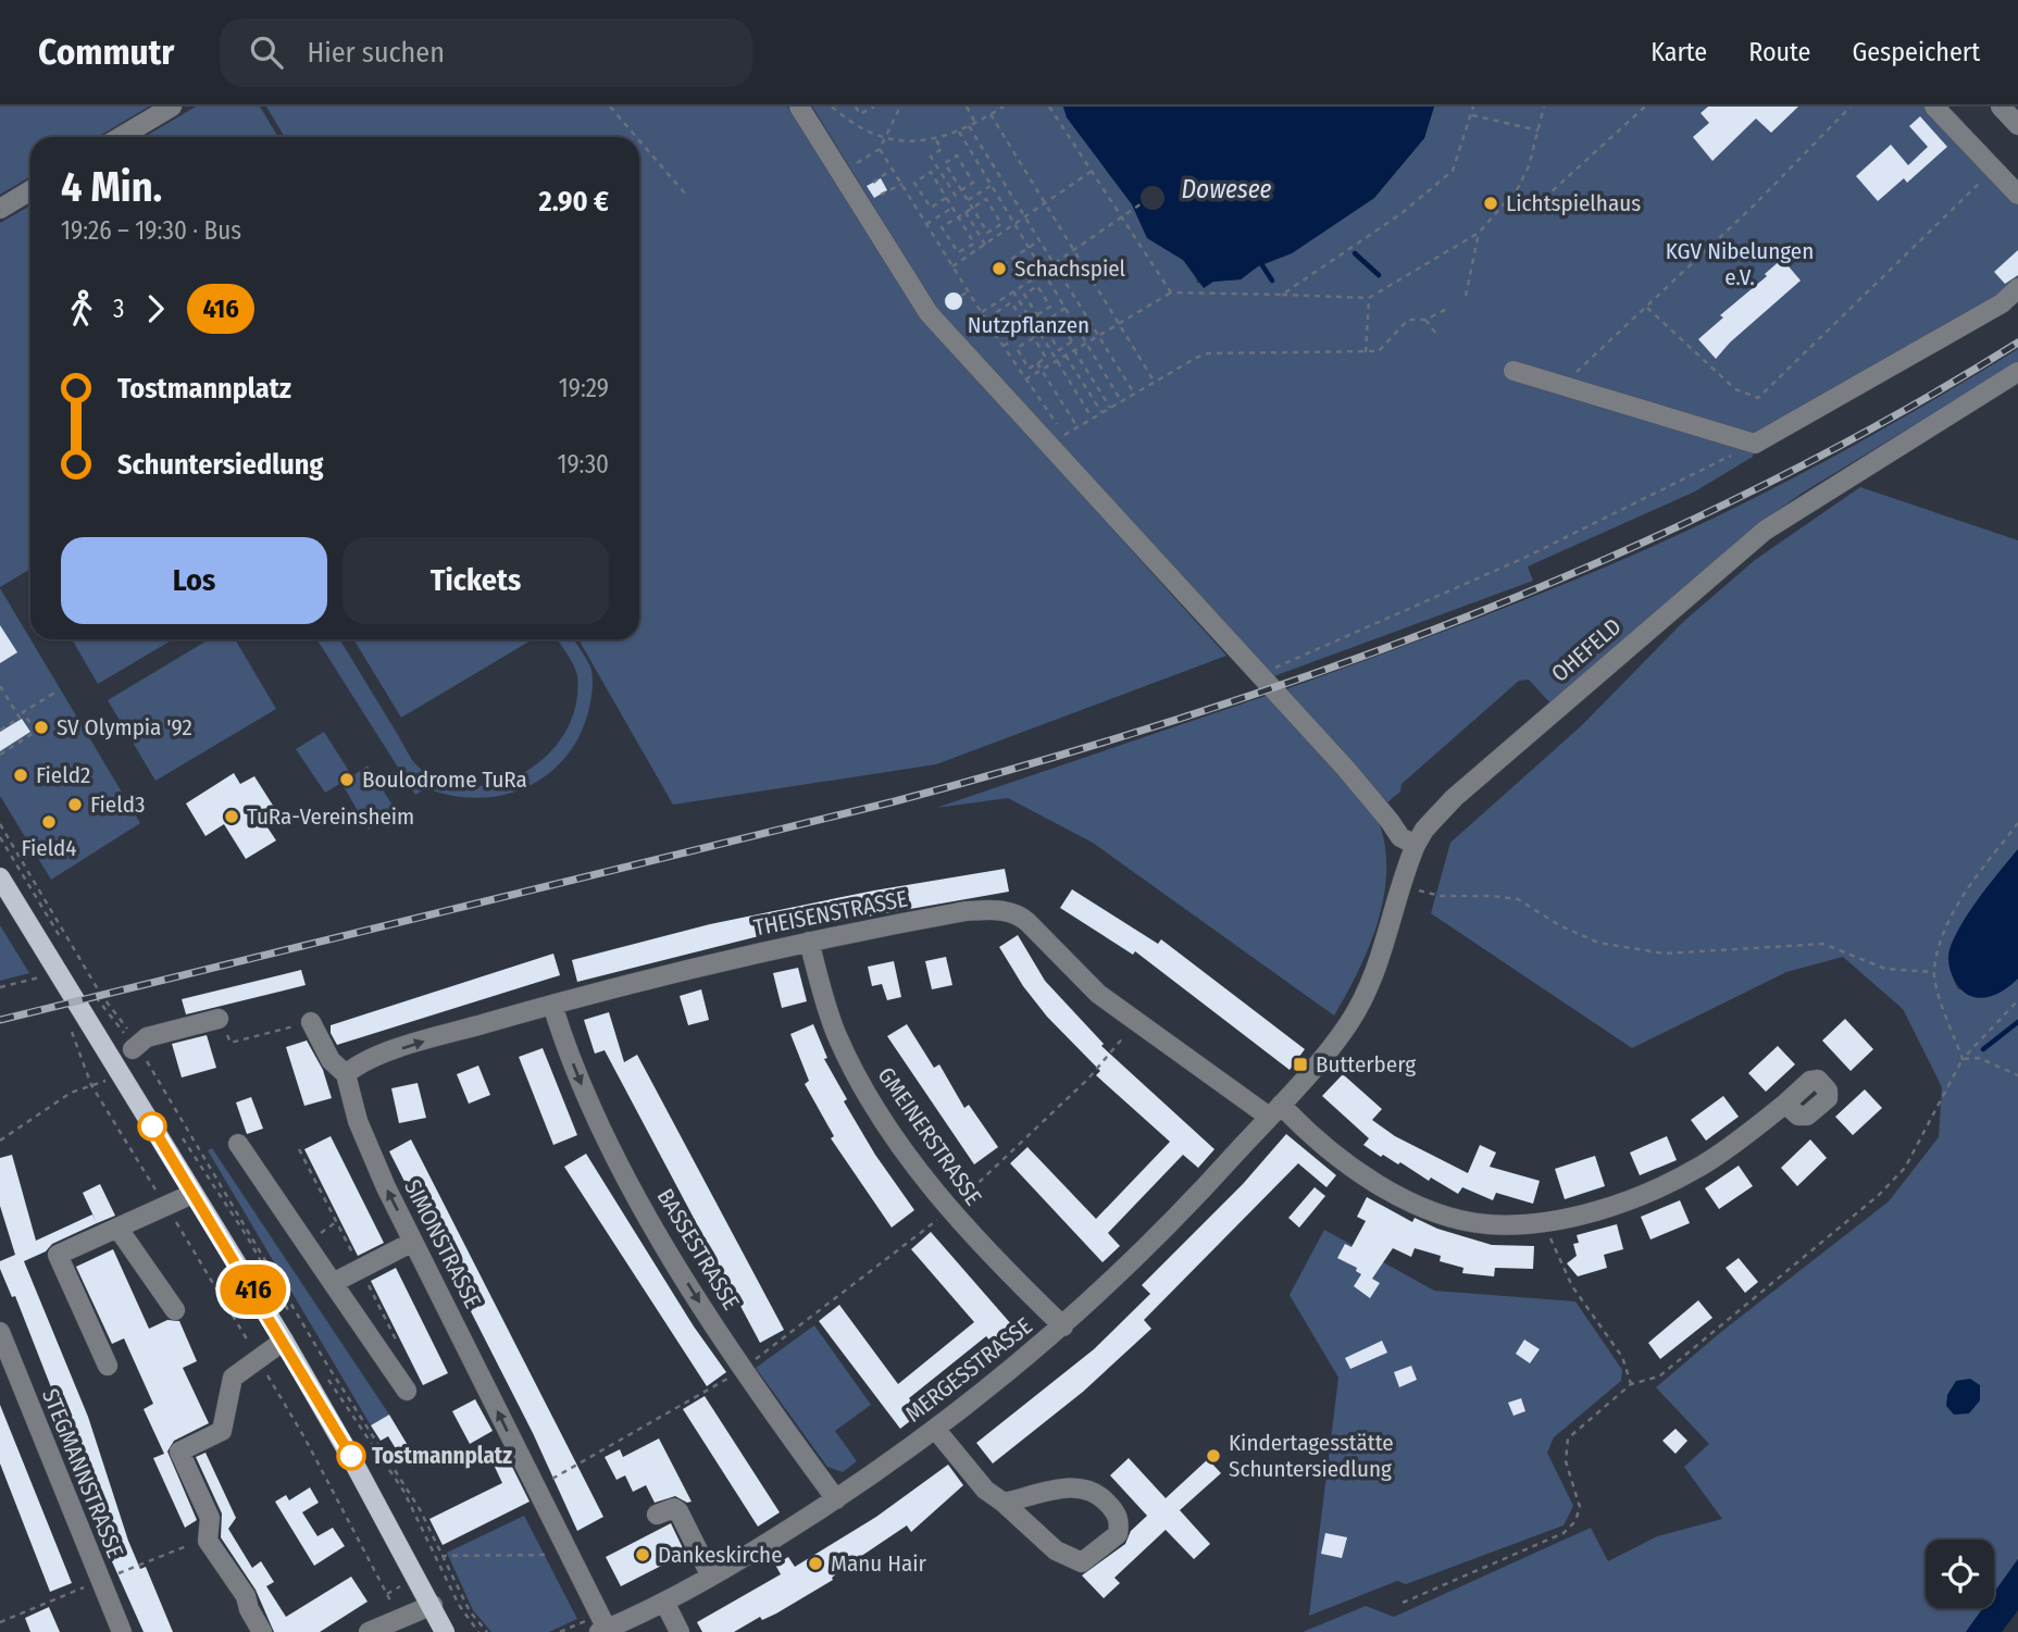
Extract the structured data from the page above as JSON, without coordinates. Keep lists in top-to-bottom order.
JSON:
{
  "streets": {
    "street": [
      "OHEFELD",
      "THEISENSTRASSE",
      "GMEINERSTRASSE",
      "SIMONSTRASSE",
      "BASSESTRASSE",
      "MERGESSTRASSE",
      "STEGMANNSTRASSE"
    ]
  },
  "crossings": [
    ["OHEFELD", "MERGESSTRASSE"],
    ["THEISENSTRASSE", "GMEINERSTRASSE"],
    ["THEISENSTRASSE", "SIMONSTRASSE"],
    ["THEISENSTRASSE", "BASSESTRASSE"],
    ["THEISENSTRASSE", "MERGESSTRASSE"],
    ["GMEINERSTRASSE", "MERGESSTRASSE"],
    ["BASSESTRASSE", "MERGESSTRASSE"]
  ],
  "one_way": ["BASSESTRASSE"],
  "water": ["Dowesee"],
  "parks": ["KGV Nibelungen e.V.", "Nutzpflanzen"],
  "places": {
    "other": [
      "Lichtspielhaus",
      "Schachspiel",
      "SV Olympia '92",
      "Field2",
      "Boulodrome TuRa",
      "Field3",
      "TuRa-Vereinsheim",
      "Field4",
      "Tostmannplatz",
      "Kindertagesstätte Schuntersiedlung",
      "Dankeskirche",
      "Manu Hair"
    ],
    "transit": ["Butterberg"]
  },
  "lines": ["bus line 416"],
  "page": {
    "header": "Commutr",
    "search": "Hier suchen",
    "nav": ["Karte", "Route", "Gespeichert"],
    "on_map": "416",
    "heading": ["4 Min.", "19:26 – 19:30 · Bus", "2.90 €"],
    "legs": ["3", "416"],
    "list": [
      {
        "name": "Tostmannplatz",
        "value": "19:29"
      },
      {
        "name": "Schuntersiedlung",
        "value": "19:30"
      }
    ],
    "buttons": ["Los", "Tickets"]
  }
}
